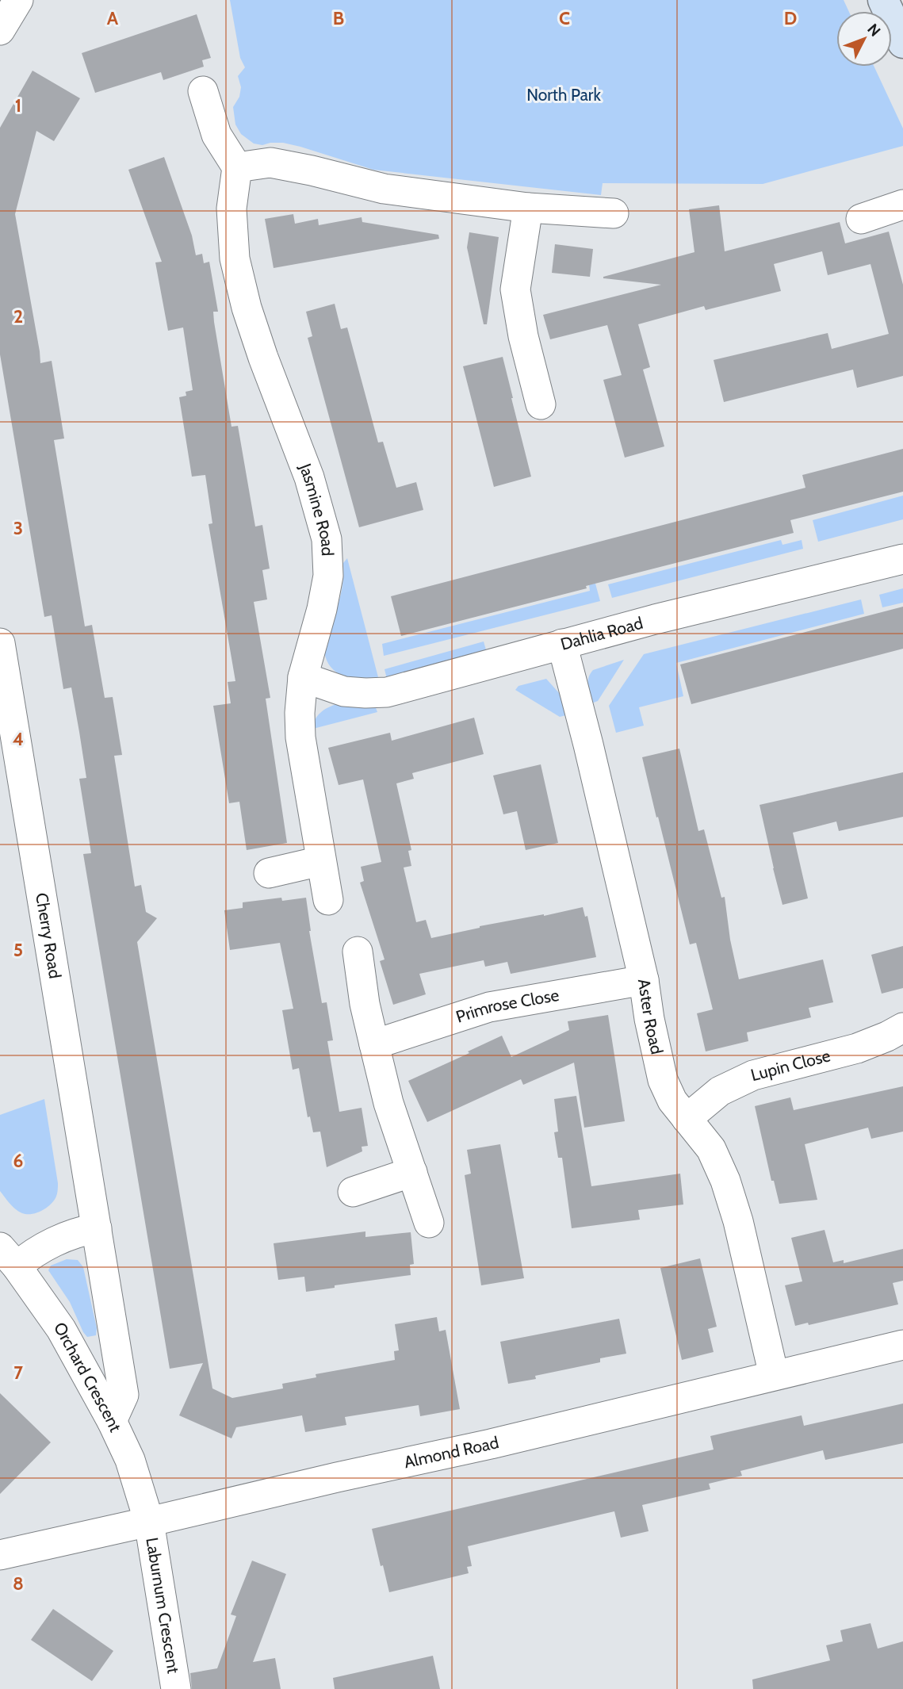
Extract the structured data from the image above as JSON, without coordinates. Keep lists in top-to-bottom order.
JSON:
{
  "streets": {
    "street": [
      "Jasmine Road",
      "Dahlia Road",
      "Cherry Road",
      "Primrose Close",
      "Aster Road",
      "Lupin Close",
      "Orchard Crescent",
      "Almond Road",
      "Laburnum Crescent"
    ]
  },
  "crossings": [
    ["Jasmine Road", "Dahlia Road"],
    ["Dahlia Road", "Aster Road"],
    ["Cherry Road", "Orchard Crescent"],
    ["Primrose Close", "Aster Road"],
    ["Aster Road", "Lupin Close"],
    ["Aster Road", "Almond Road"],
    ["Orchard Crescent", "Almond Road"],
    ["Orchard Crescent", "Laburnum Crescent"],
    ["Almond Road", "Laburnum Crescent"]
  ],
  "parks": ["North Park"],
  "north": "top right",
  "grid": {
    "columns": [
      "A",
      "B",
      "C",
      "D"
    ],
    "rows": [
      "1",
      "2",
      "3",
      "4",
      "5",
      "6",
      "7",
      "8"
    ]
  }
}
